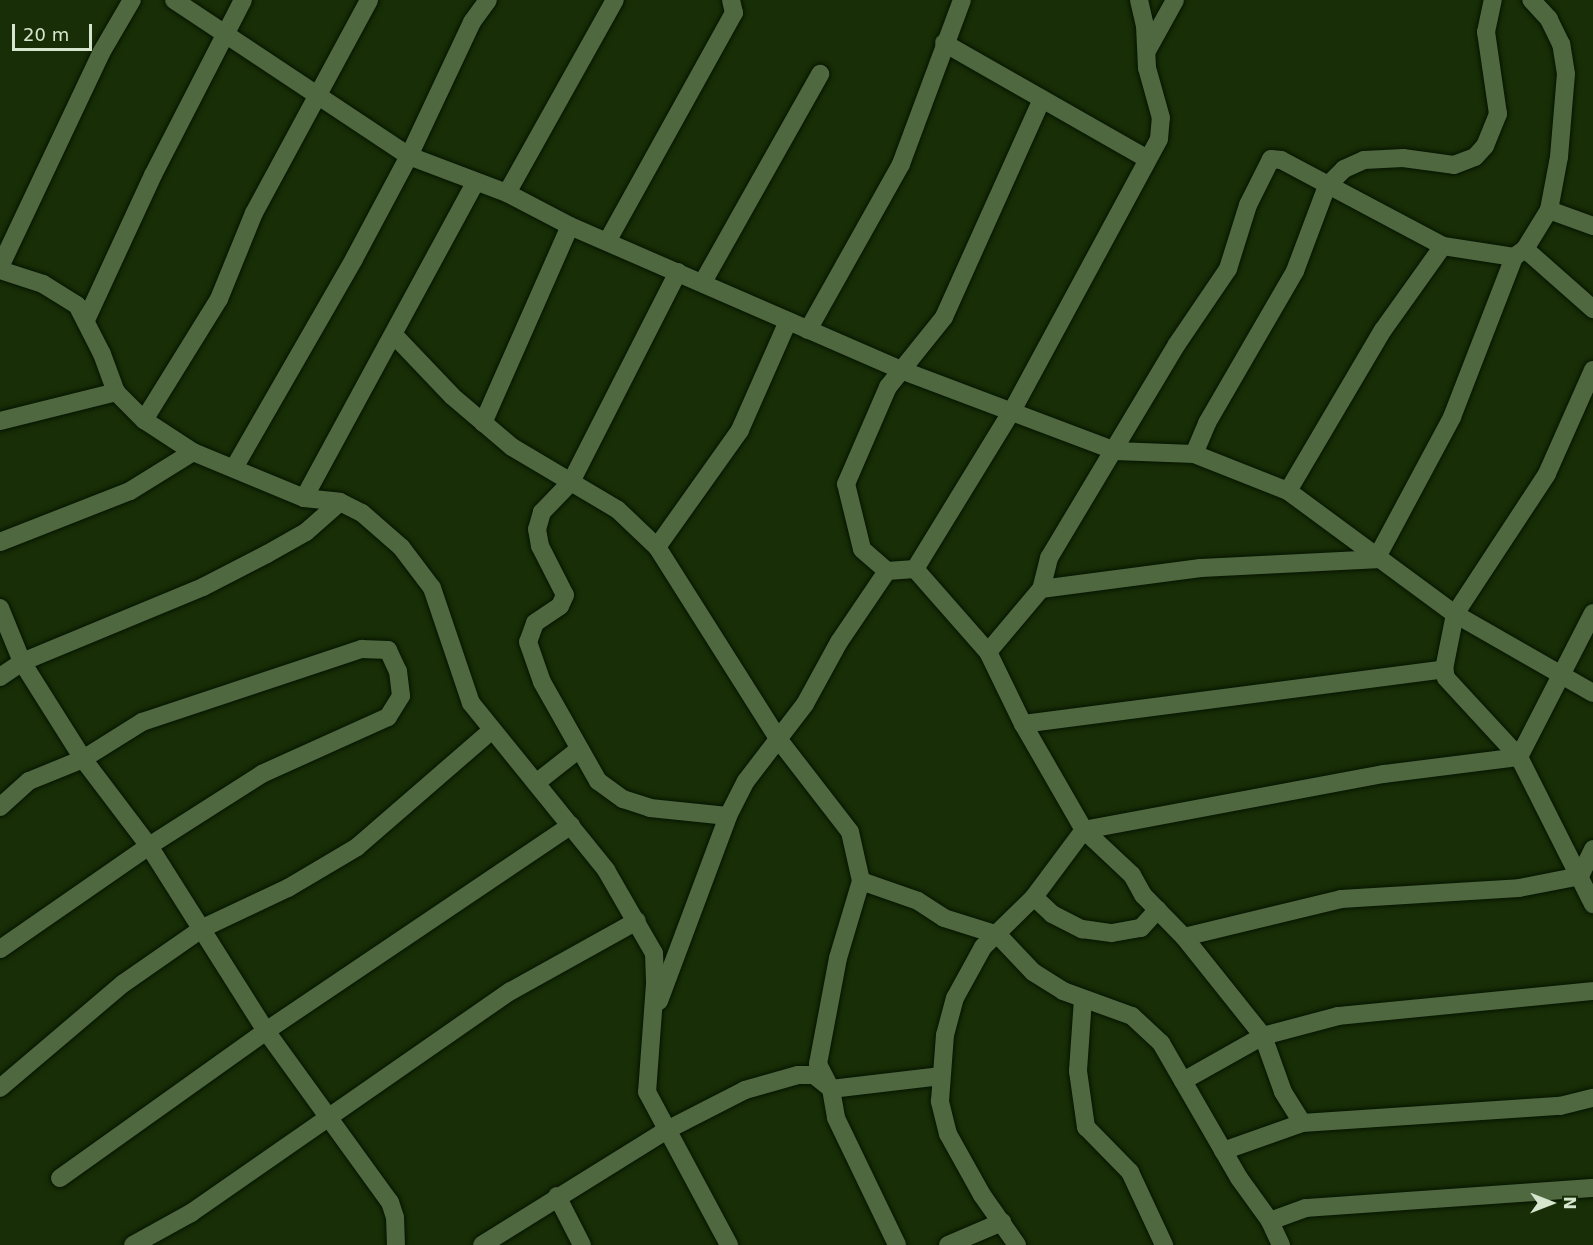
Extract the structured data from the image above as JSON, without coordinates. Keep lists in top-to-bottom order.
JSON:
{
  "scale_bar": "20 m",
  "north": "right"
}
